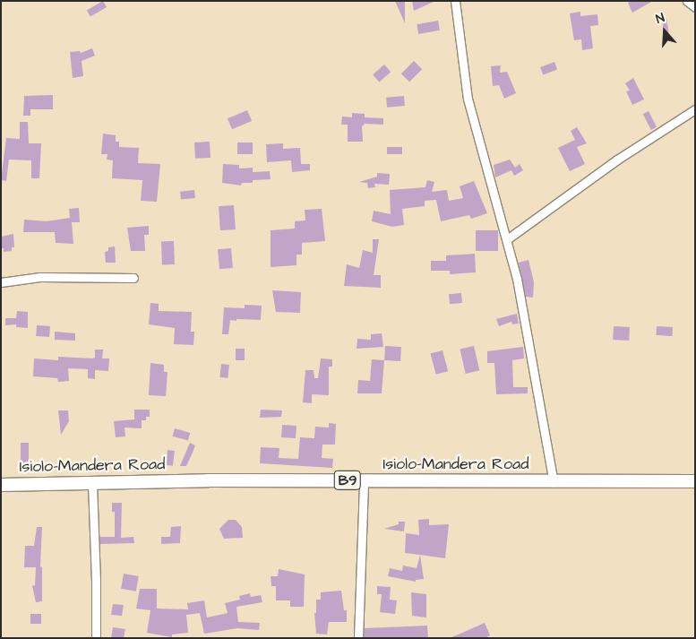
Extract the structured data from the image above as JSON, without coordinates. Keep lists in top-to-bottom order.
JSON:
{
  "streets": {
    "highway": ["Isiolo-Mandera Road", "B9"]
  },
  "north": "top"
}
